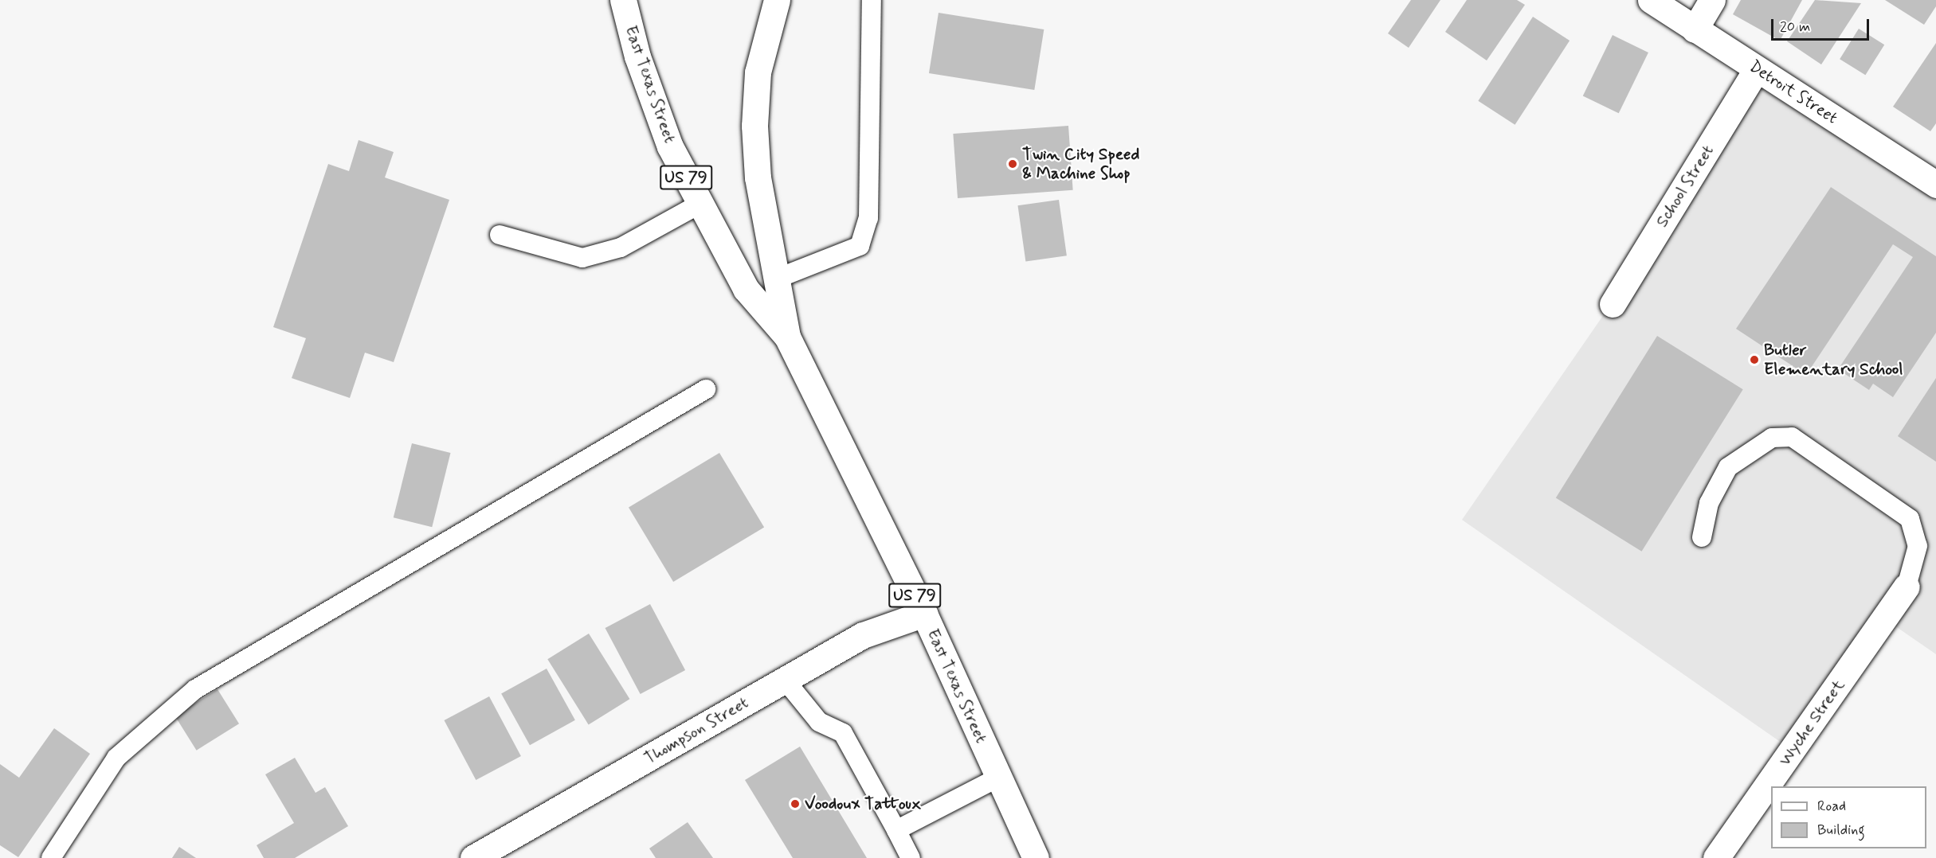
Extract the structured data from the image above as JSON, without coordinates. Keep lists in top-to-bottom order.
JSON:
{
  "streets": {
    "street": [
      "East Texas Street",
      "Detroit Street",
      "US 79",
      "School Street",
      "Wyche Street",
      "Thompson Street"
    ]
  },
  "crossings": [
    ["East Texas Street", "Thompson Street"],
    ["Detroit Street", "School Street"]
  ],
  "places": ["Twin City Speed & Machine Shop", "Butler Elementary School", "Voodoux Tattoux"],
  "legend": ["Road", "Building"],
  "scale_bar": "20 m"
}
